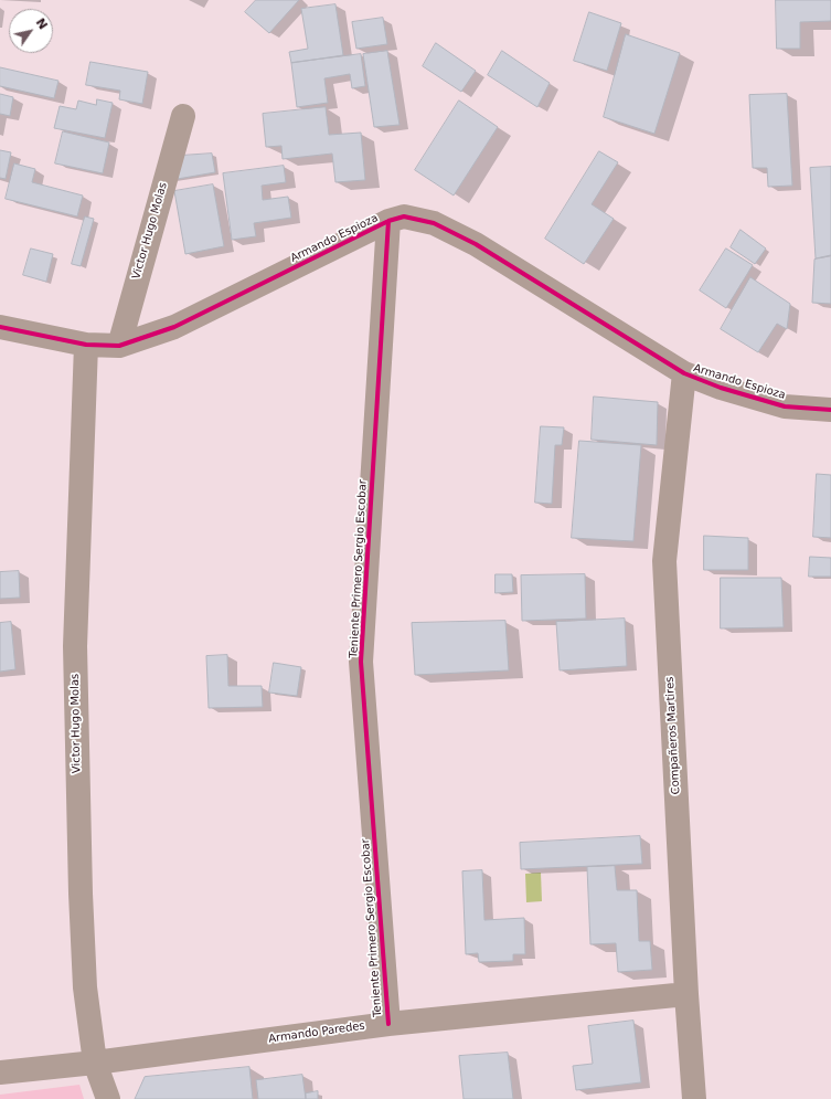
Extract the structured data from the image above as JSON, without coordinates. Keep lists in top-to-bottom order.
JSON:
{
  "streets": {
    "street": [
      "Victor Hugo Molas",
      "Armando Espioza",
      "Teniente Primero Sergio Escobar",
      "Compañeros Martires",
      "Armando Paredes"
    ]
  },
  "crossings": [
    ["Victor Hugo Molas", "Armando Espioza"],
    ["Victor Hugo Molas", "Armando Paredes"],
    ["Armando Espioza", "Teniente Primero Sergio Escobar"],
    ["Armando Espioza", "Compañeros Martires"],
    ["Teniente Primero Sergio Escobar", "Armando Paredes"],
    ["Compañeros Martires", "Armando Paredes"]
  ],
  "north": "top right"
}
